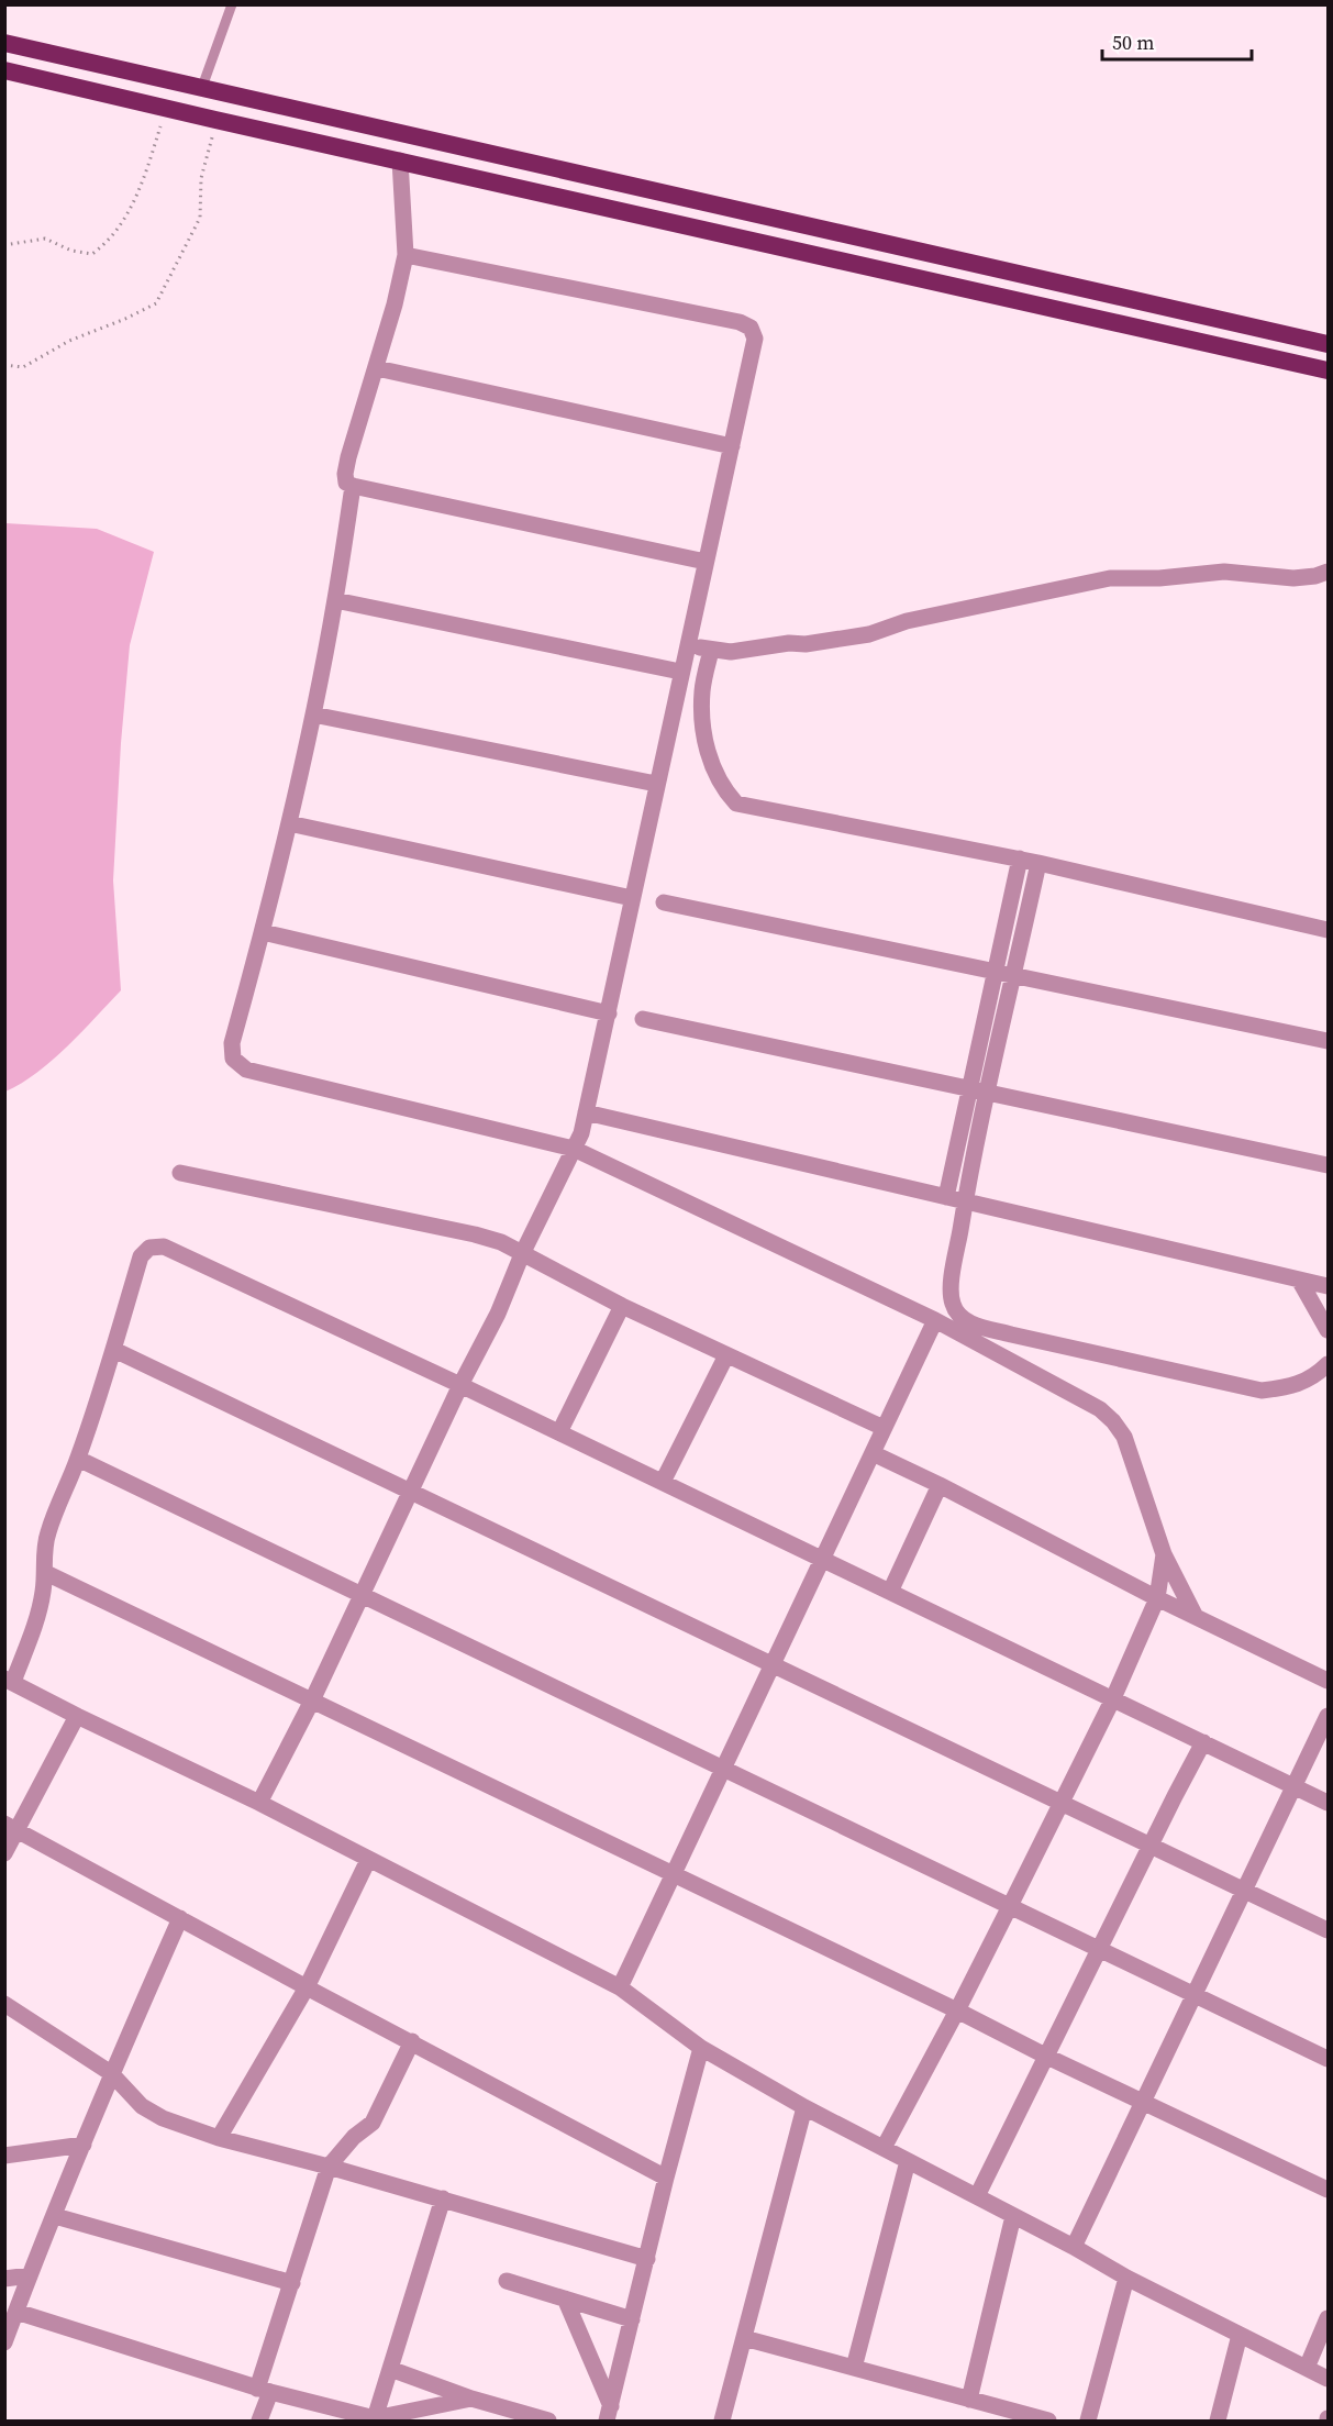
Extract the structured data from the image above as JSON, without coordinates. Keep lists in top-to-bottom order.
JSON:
{
  "scale_bar": "50 m"
}
